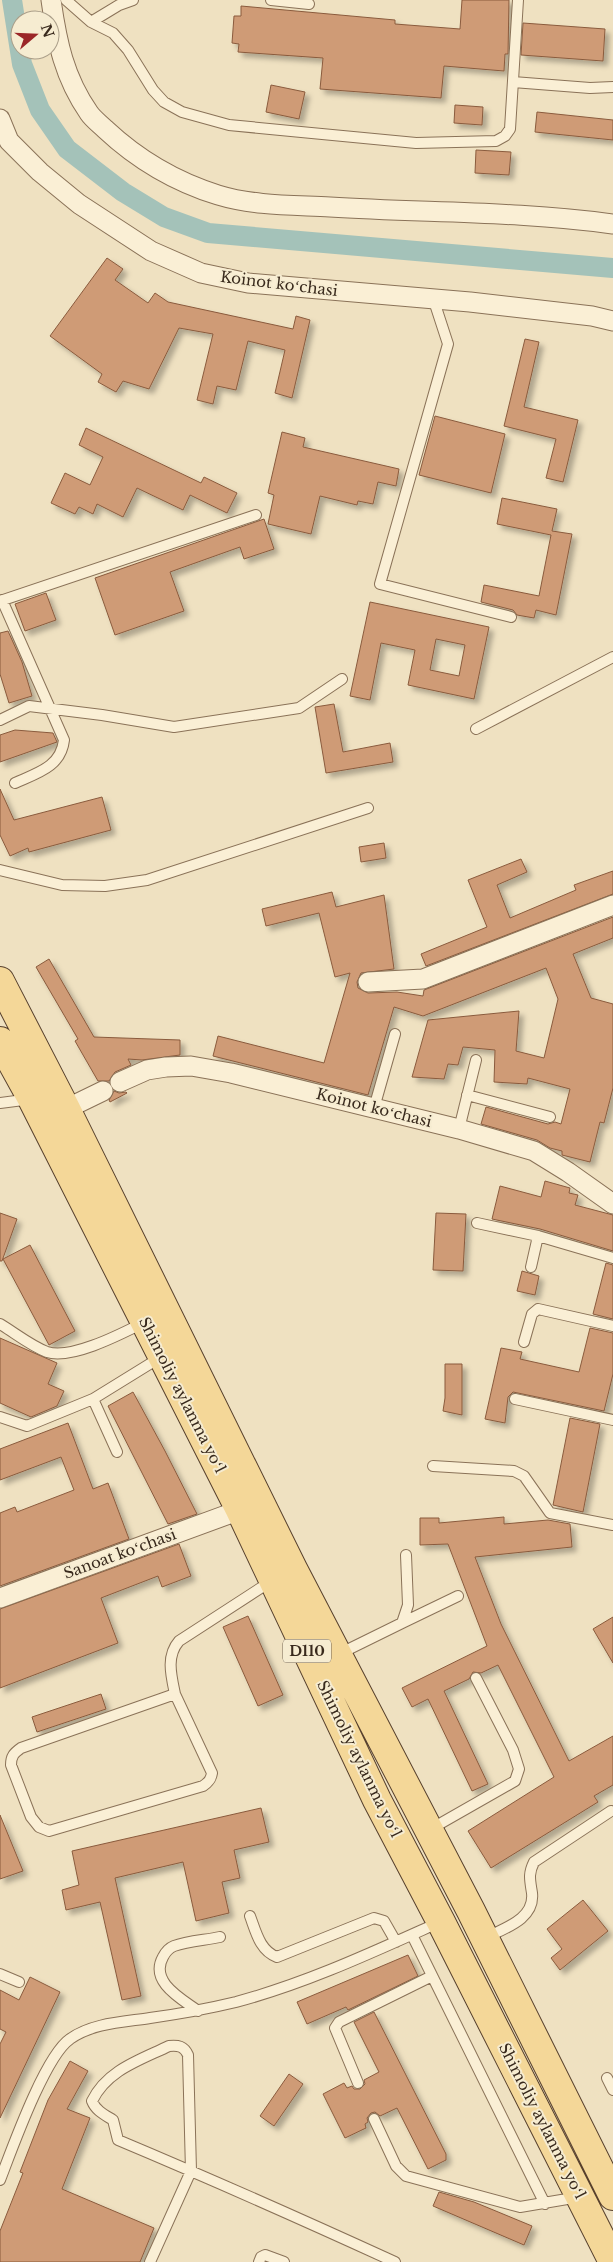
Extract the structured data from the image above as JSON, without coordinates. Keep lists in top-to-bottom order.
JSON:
{
  "streets": {
    "main road": ["Shimoliy aylanma yoʻl", "D110"],
    "street": ["Koinot koʻchasi", "Sanoat koʻchasi"]
  },
  "crossings": [
    ["Shimoliy aylanma yoʻl", "Sanoat koʻchasi"]
  ],
  "north": "right"
}
